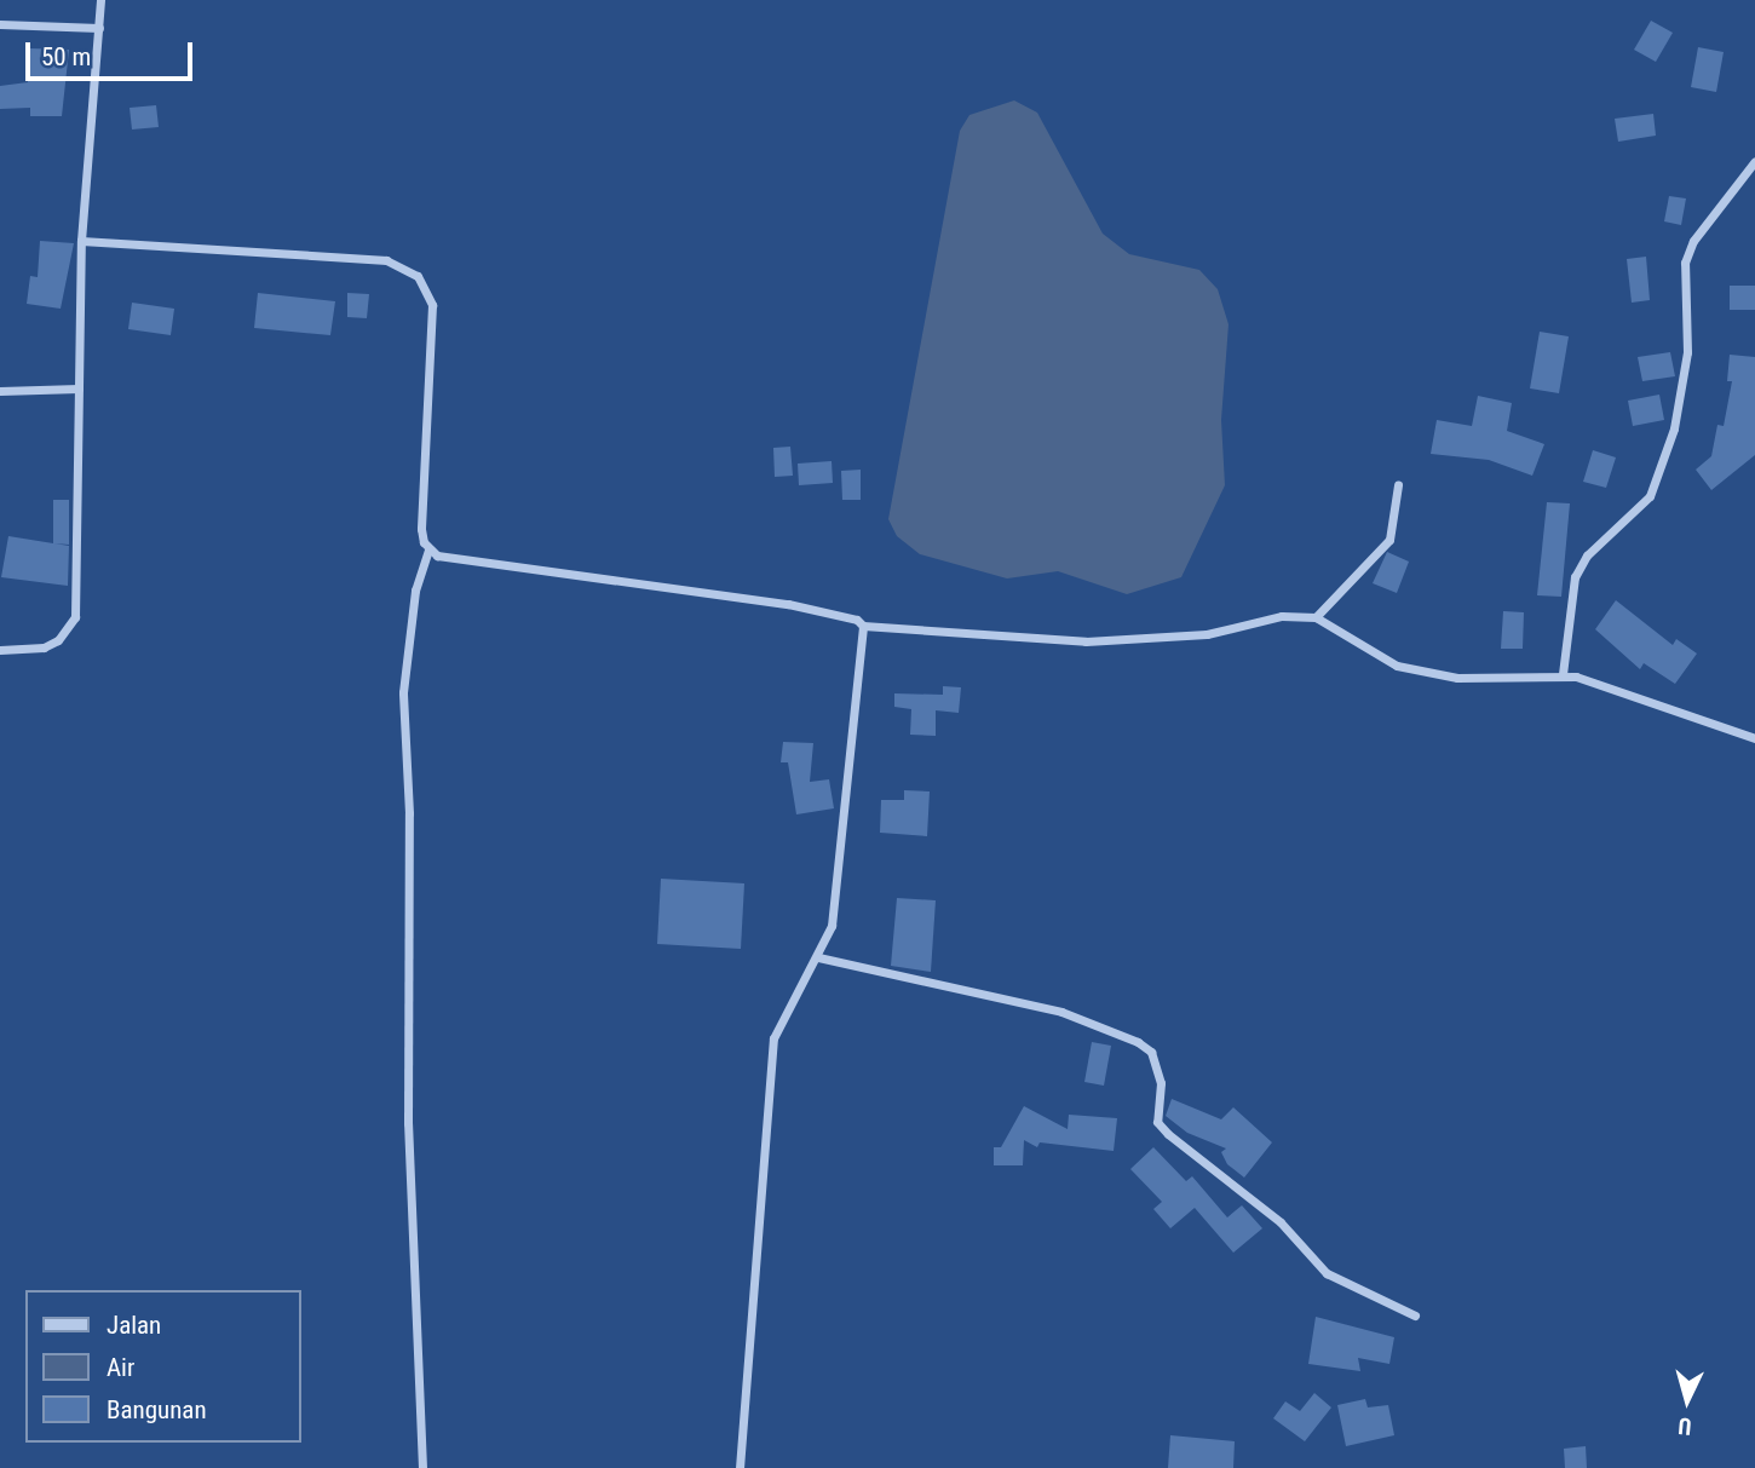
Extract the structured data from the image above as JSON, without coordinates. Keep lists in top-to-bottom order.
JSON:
{
  "legend": ["Jalan", "Air", "Bangunan"],
  "scale_bar": "50 m",
  "north": "bottom"
}
